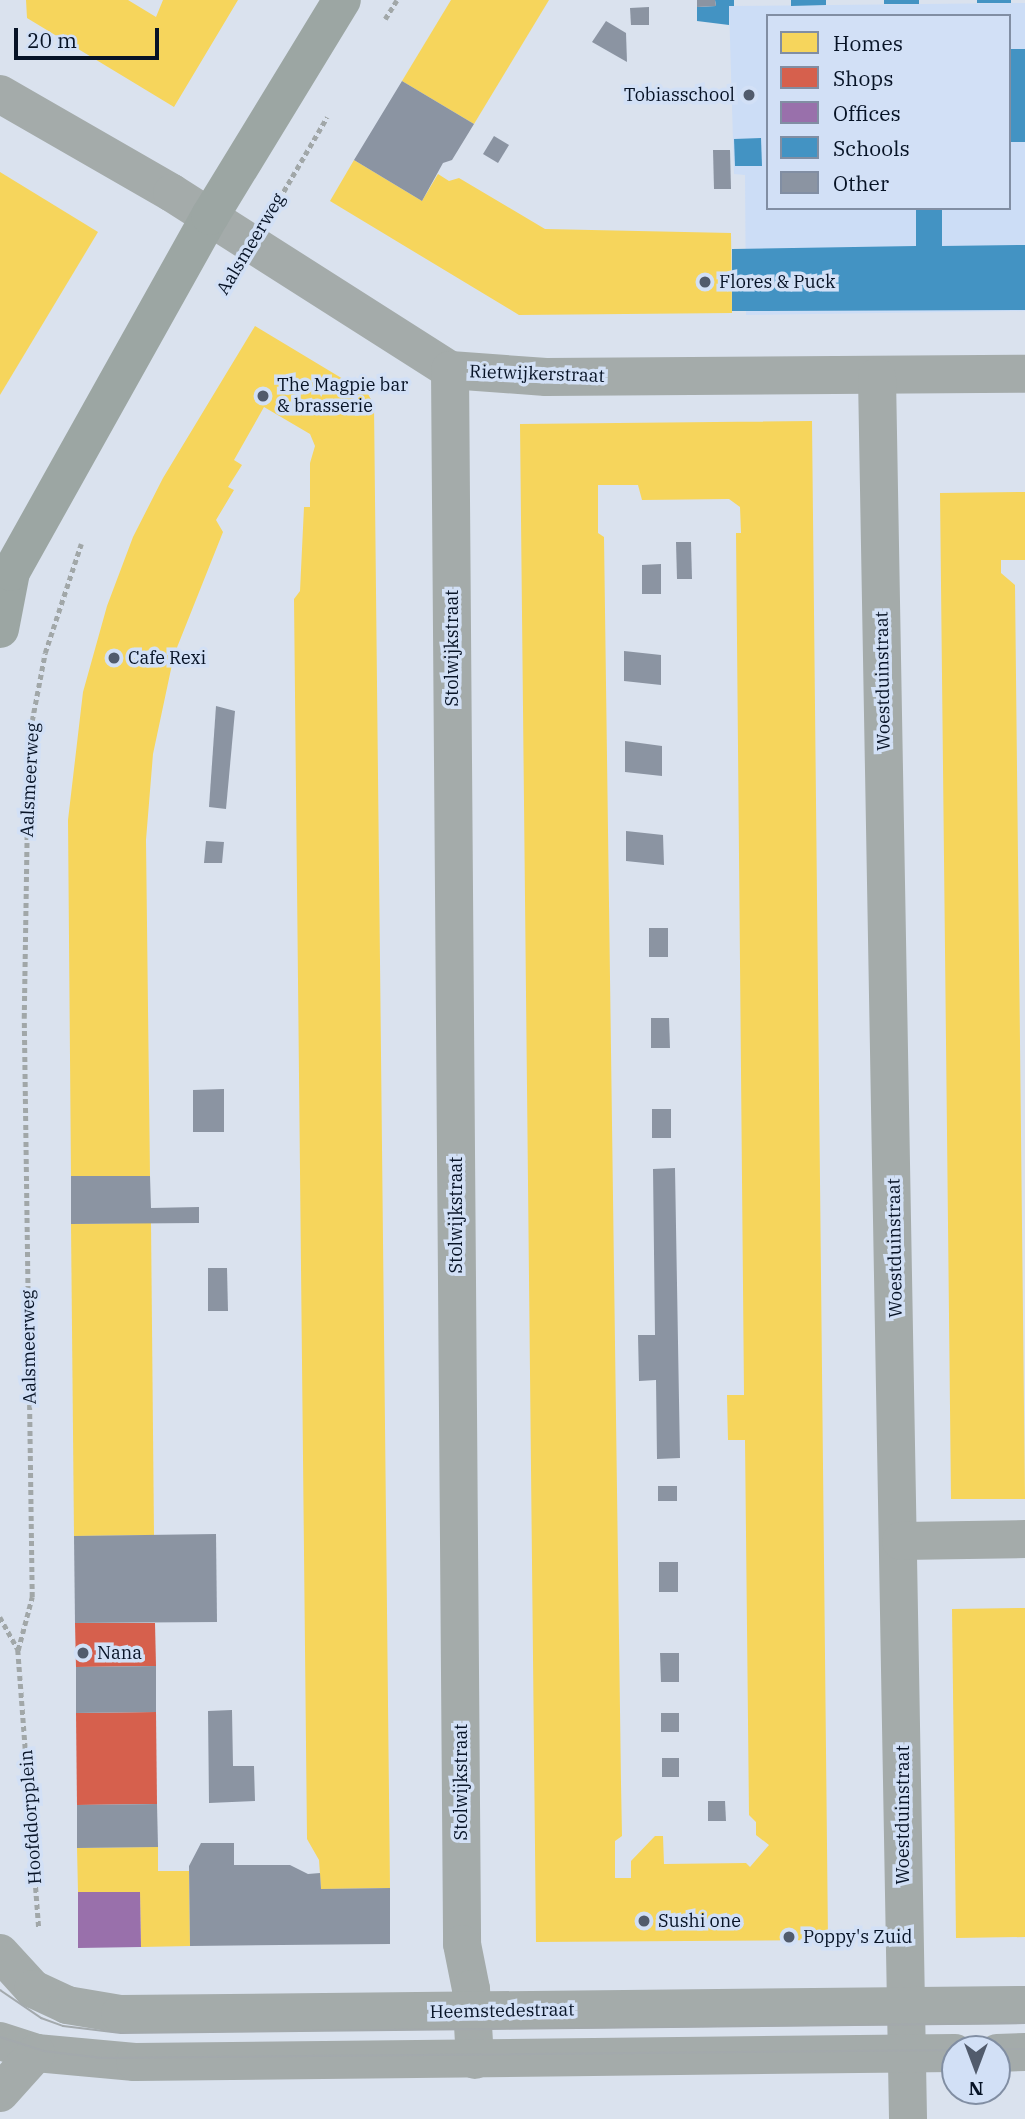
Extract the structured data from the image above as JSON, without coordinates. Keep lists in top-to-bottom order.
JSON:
{
  "streets": {
    "street": [
      "Rietwijkerstraat",
      "Stolwijkstraat",
      "Woestduinstraat",
      "Heemstedestraat"
    ],
    "path": ["Aalsmeerweg", "Hoofddorpplein"]
  },
  "crossings": [
    ["Aalsmeerweg", "Rietwijkerstraat"],
    ["Aalsmeerweg", "Hoofddorpplein"],
    ["Rietwijkerstraat", "Stolwijkstraat"],
    ["Rietwijkerstraat", "Woestduinstraat"],
    ["Stolwijkstraat", "Heemstedestraat"],
    ["Woestduinstraat", "Heemstedestraat"],
    ["Hoofddorpplein", "Heemstedestraat"]
  ],
  "places": [
    "Tobiasschool",
    "Flores & Puck",
    "The Magpie bar & brasserie",
    "Cafe Rexi",
    "Nana",
    "Sushi one",
    "Poppy's Zuid"
  ],
  "legend": [
    "Homes",
    "Shops",
    "Offices",
    "Schools",
    "Other"
  ],
  "scale_bar": "20 m",
  "north": "bottom"
}
